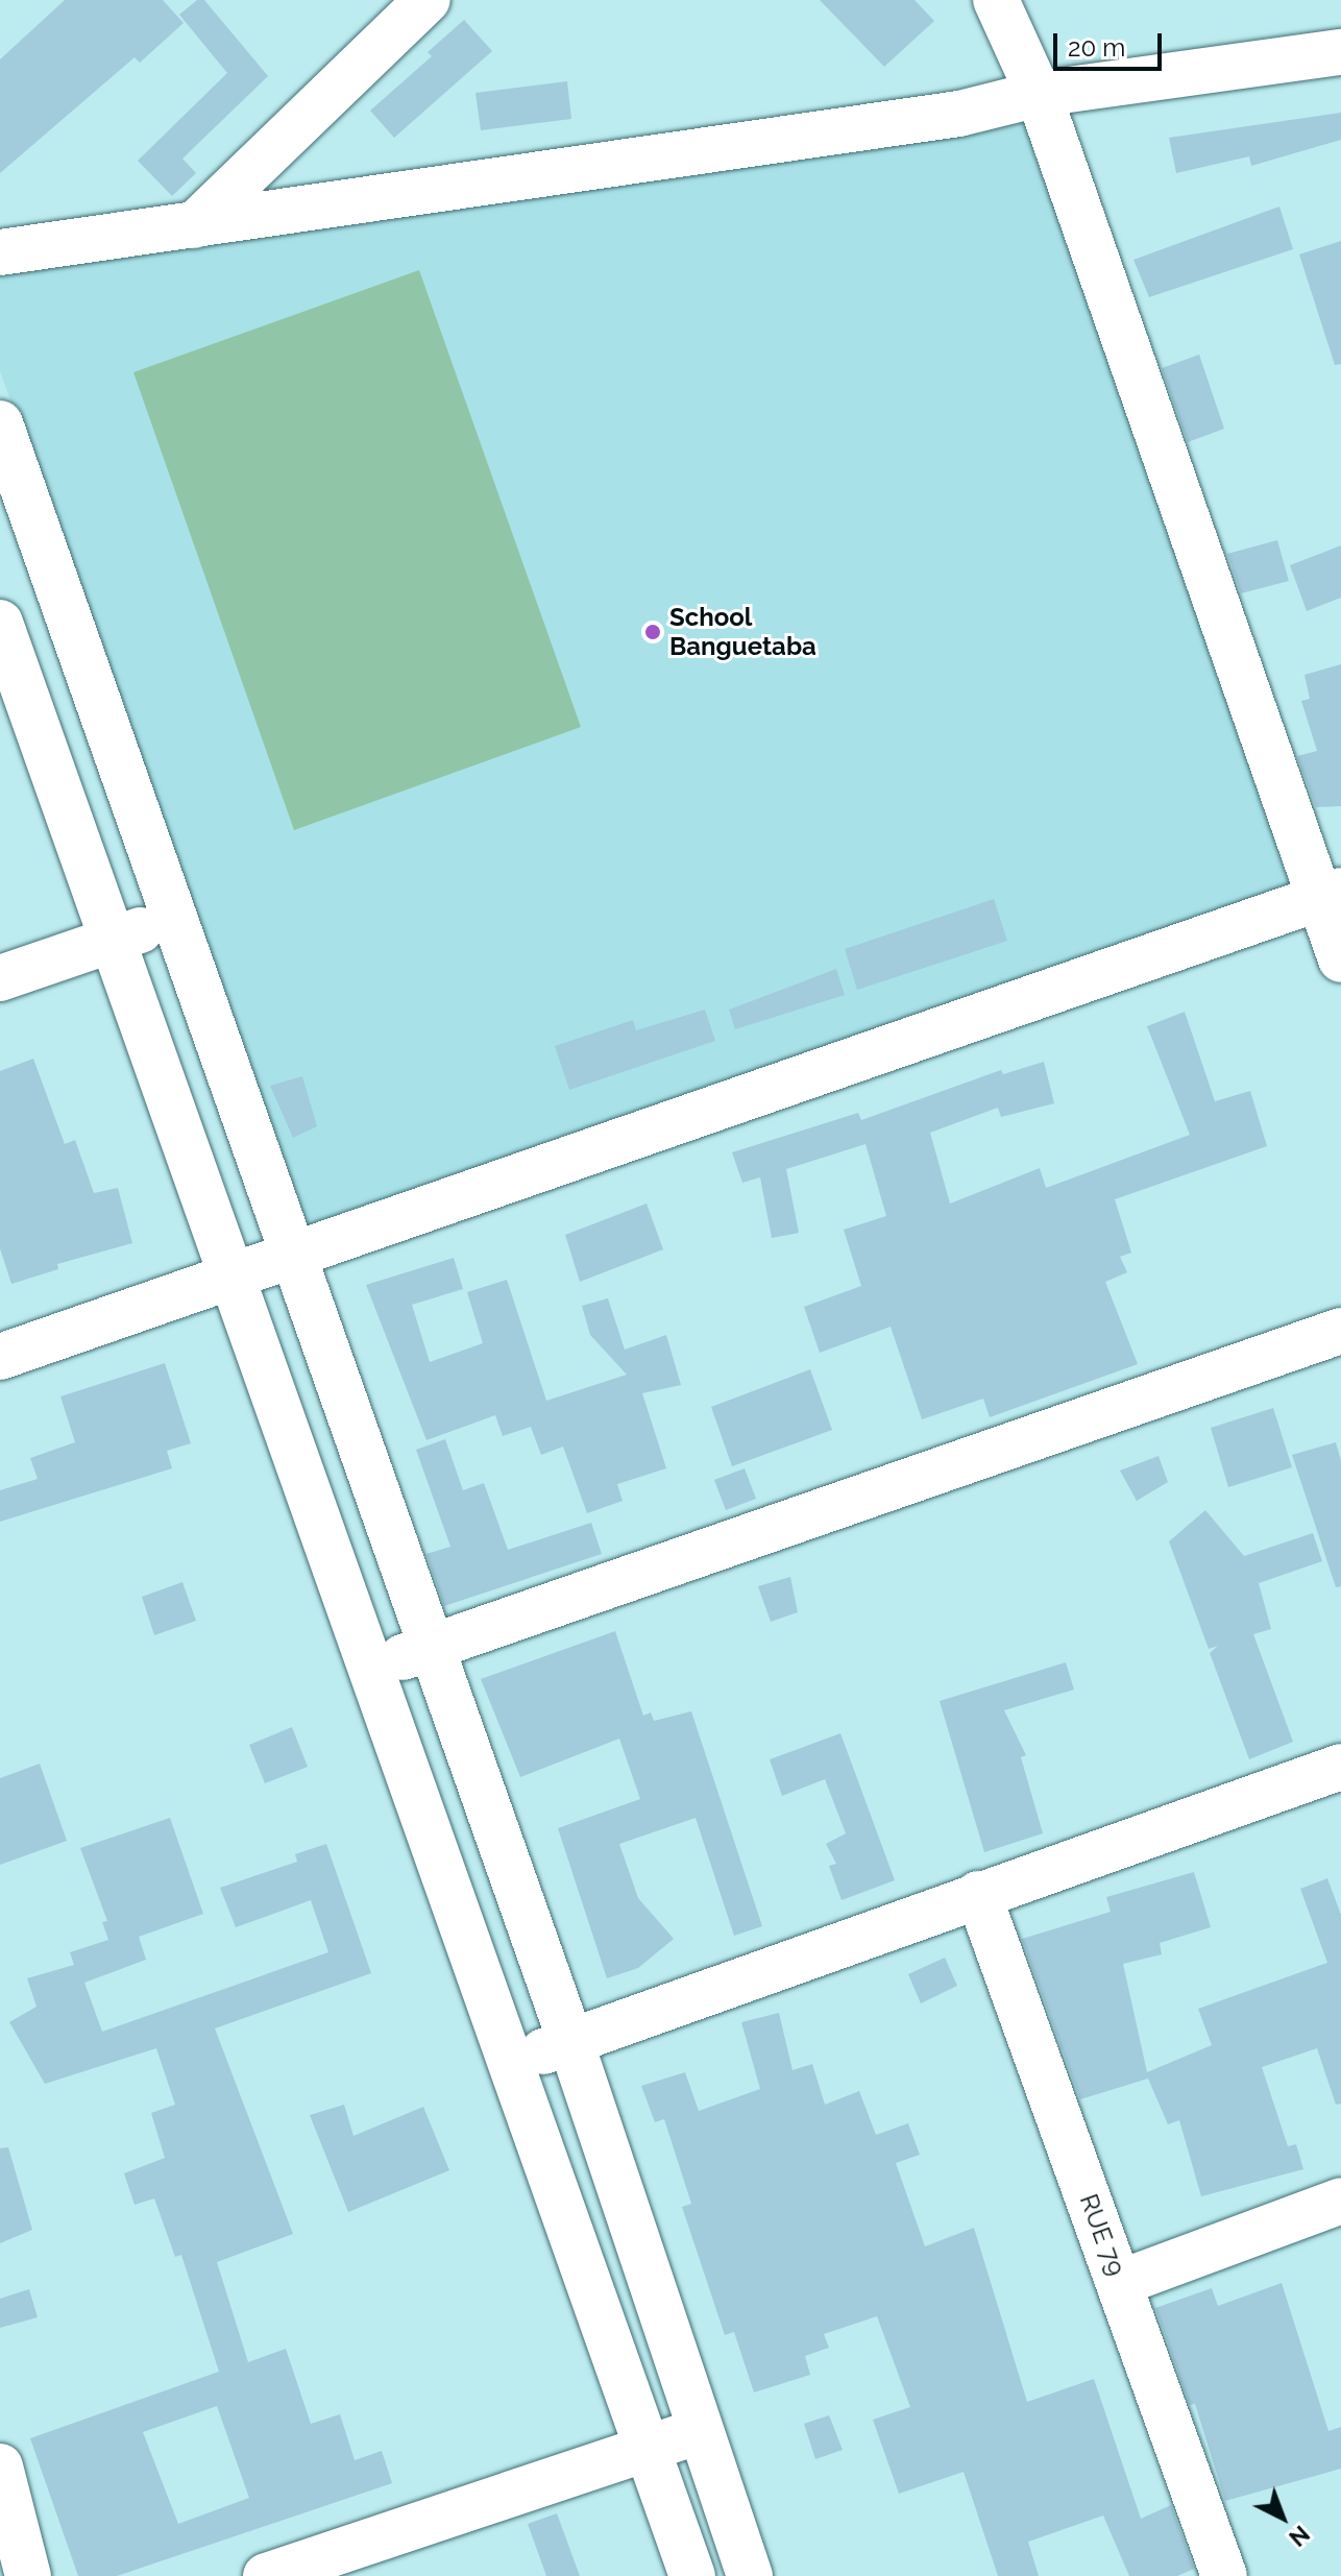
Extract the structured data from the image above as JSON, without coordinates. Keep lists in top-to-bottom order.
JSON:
{
  "streets": {
    "street": ["RUE 79"]
  },
  "places": ["School Banguetaba"],
  "scale_bar": "20 m",
  "north": "bottom right"
}
